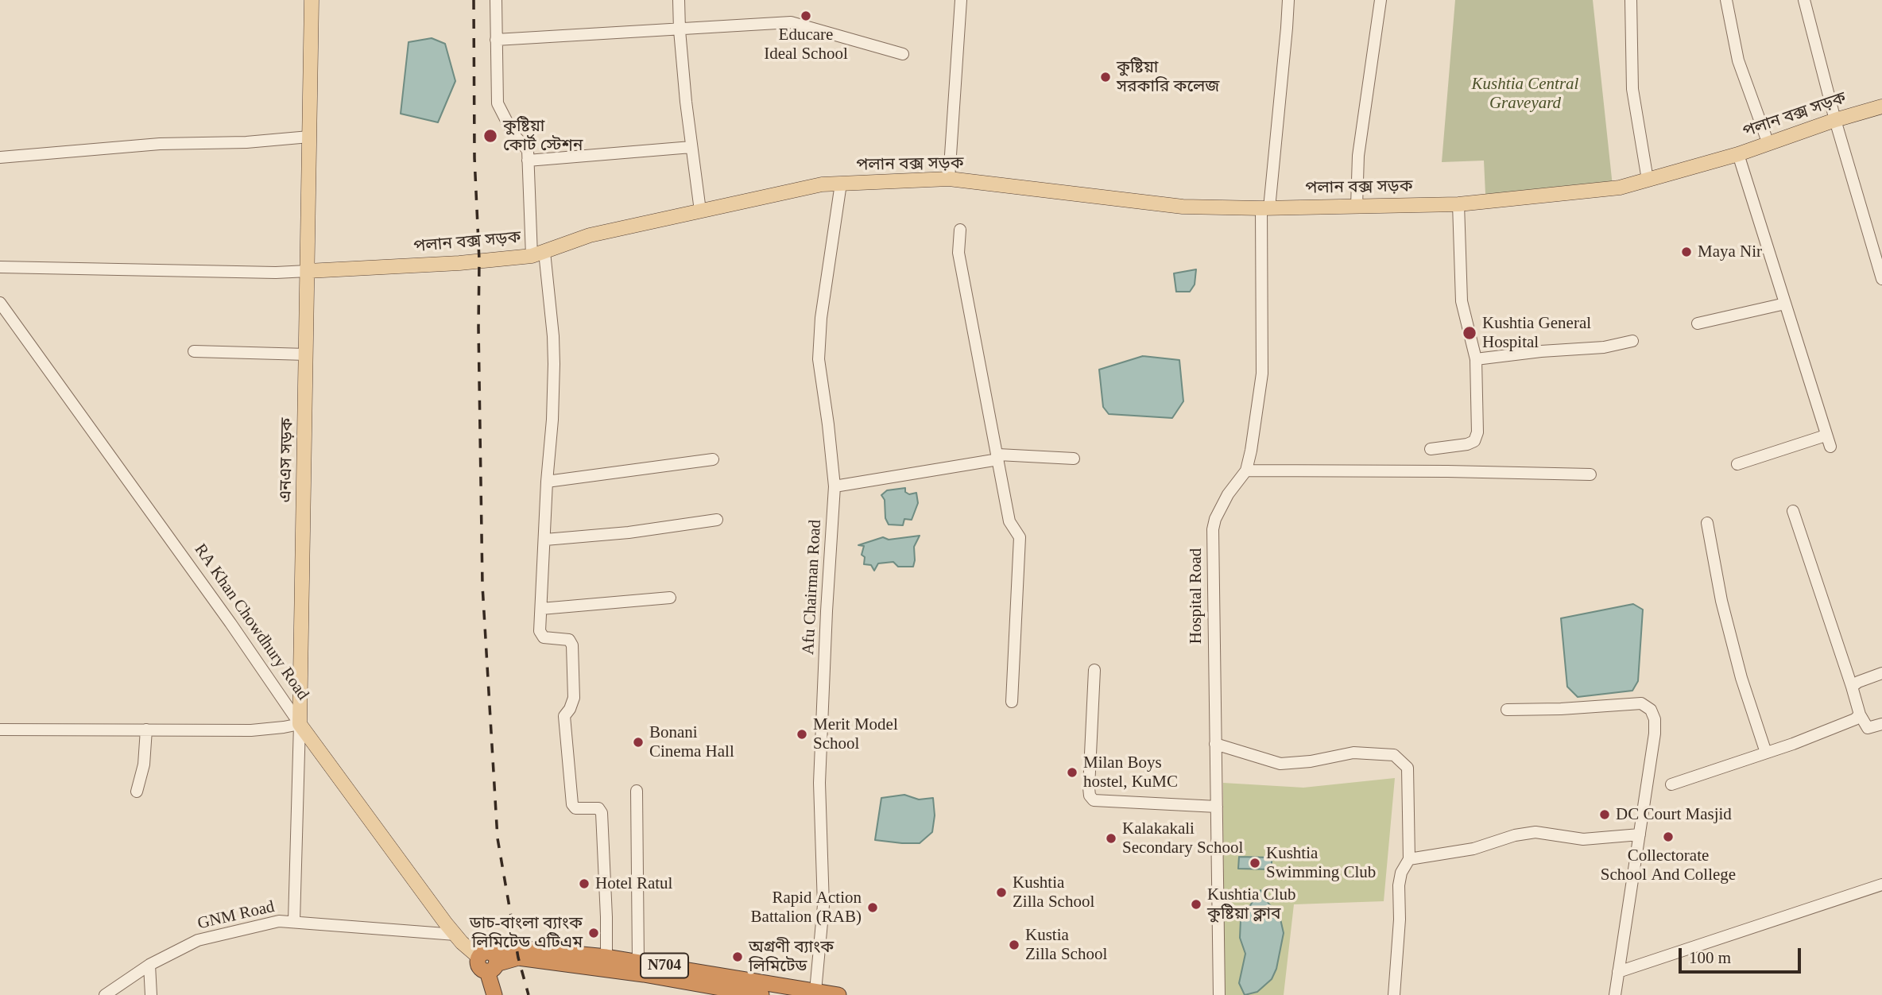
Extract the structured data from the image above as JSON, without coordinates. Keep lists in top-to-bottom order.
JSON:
{
  "streets": {
    "highway": ["N704"],
    "main road": ["পলান বক্স সড়ক", "এনএস সড়ক", "RA Khan Chowdhury Road"],
    "street": ["Afu Chairman Road", "Hospital Road", "GNM Road"]
  },
  "crossings": [
    ["পলান বক্স সড়ক", "এনএস সড়ক"],
    ["পলান বক্স সড়ক", "Afu Chairman Road"],
    ["পলান বক্স সড়ক", "Hospital Road"],
    ["এনএস সড়ক", "RA Khan Chowdhury Road"],
    ["এনএস সড়ক", "GNM Road"],
    ["Afu Chairman Road", "N704"],
    ["RA Khan Chowdhury Road", "GNM Road"],
    ["RA Khan Chowdhury Road", "N704"]
  ],
  "parks": ["Kushtia Central Graveyard"],
  "places": [
    "Educare Ideal School",
    "কুষ্টিয়া সরকারি কলেজ",
    "কুষ্টিয়া কোর্ট স্টেশন",
    "Maya Nir",
    "Kushtia General Hospital",
    "Merit Model School",
    "Bonani Cinema Hall",
    "Milan Boys hostel, KuMC",
    "DC Court Masjid",
    "Collectorate School And College",
    "Kalakakali Secondary School",
    "Kushtia Swimming Club",
    "Hotel Ratul",
    "Kushtia Zilla School",
    "Kushtia Club কুষ্টিয়া ক্লাব",
    "Rapid Action Battalion (RAB)",
    "ডাচ-বাংলা ব্যাংক লিমিটেড এটিএম",
    "Kustia Zilla School",
    "অগ্রণী ব্যাংক লিমিটেড"
  ],
  "scale_bar": "100 m"
}
